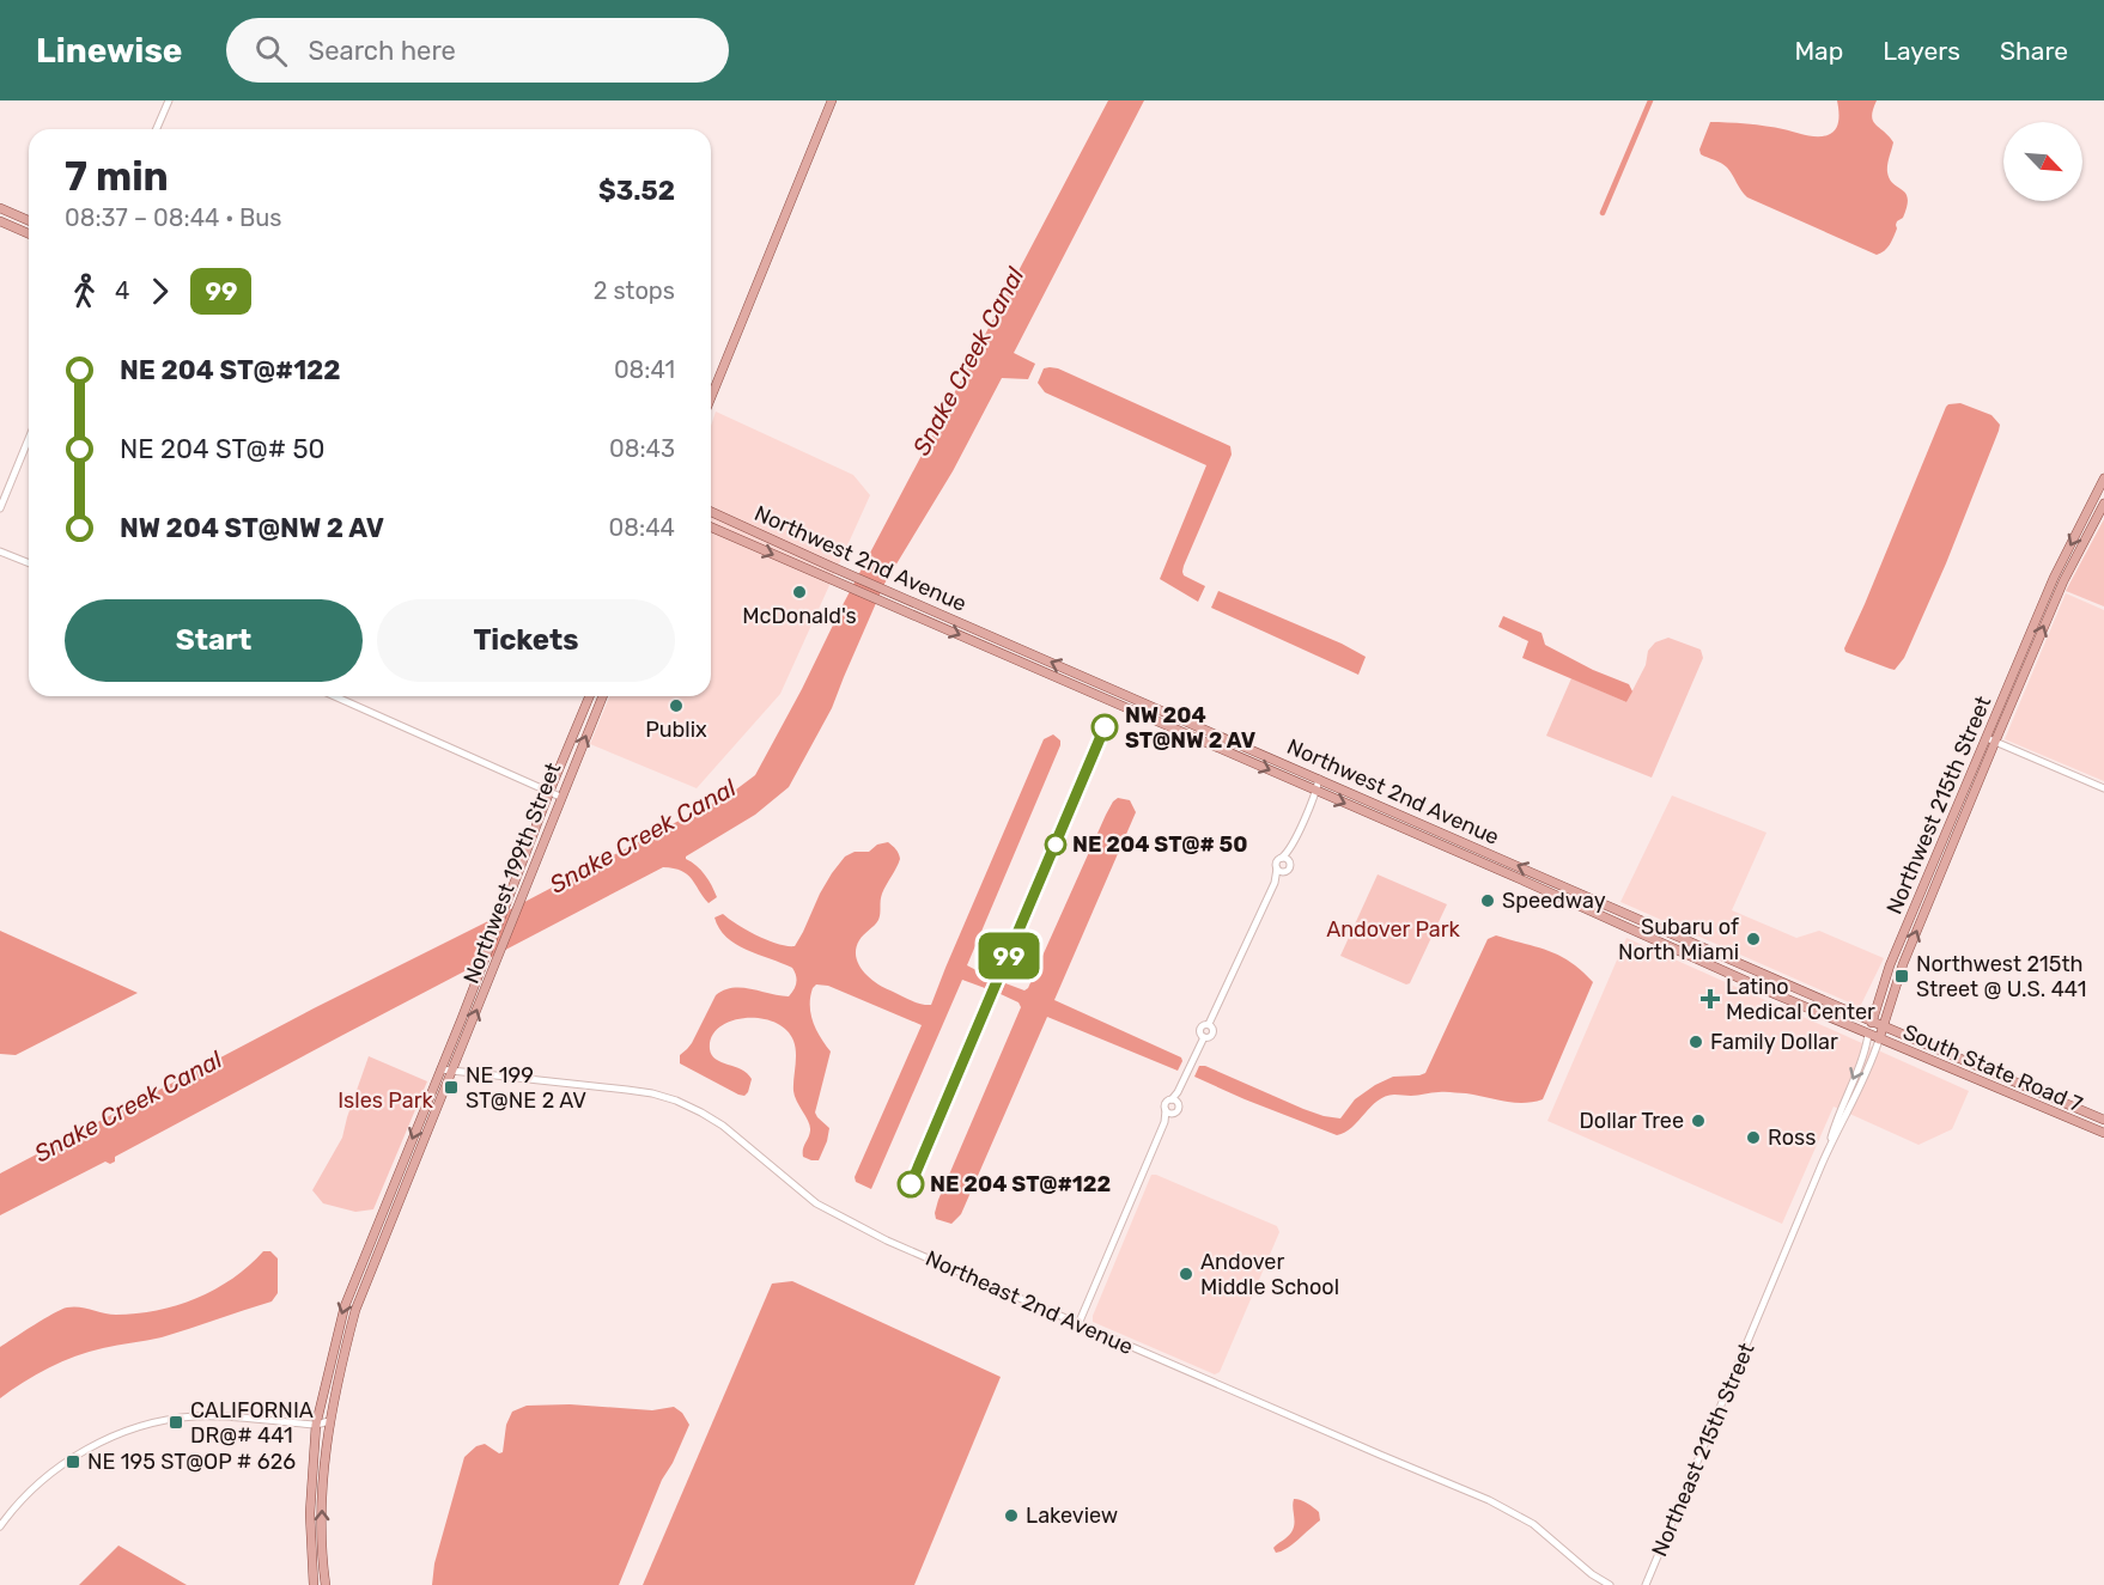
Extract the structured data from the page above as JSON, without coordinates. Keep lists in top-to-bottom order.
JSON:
{
  "streets": {
    "main road": [
      "Northwest 2nd Avenue",
      "Northwest 215th Street",
      "Northwest 199th Street",
      "South State Road 7"
    ],
    "street": ["Northeast 2nd Avenue", "Northeast 215th Street"]
  },
  "crossings": [
    ["Northwest 2nd Avenue", "Northwest 215th Street"],
    ["Northwest 2nd Avenue", "South State Road 7"],
    ["Northwest 215th Street", "South State Road 7"],
    ["Northwest 215th Street", "Northeast 215th Street"],
    ["Northwest 199th Street", "Northeast 2nd Avenue"]
  ],
  "water": ["Snake Creek Canal"],
  "parks": ["Andover Park", "Isles Park"],
  "places": {
    "other": [
      "McDonald's",
      "Publix",
      "NW 204 ST@NW 2 AV",
      "NE 204 ST@# 50",
      "Speedway",
      "Subaru of North Miami",
      "Family Dollar",
      "Dollar Tree",
      "Ross",
      "NE 204 ST@#122",
      "Andover Middle School",
      "Lakeview"
    ],
    "transit": [
      "Northwest 215th Street @ U.S. 441",
      "NE 199 ST@NE 2 AV",
      "CALIFORNIA DR@# 441",
      "NE 195 ST@OP # 626"
    ],
    "health": ["Latino Medical Center"]
  },
  "lines": ["bus line 99"],
  "north": "bottom right",
  "page": {
    "header": "Linewise",
    "search": "Search here",
    "nav": ["Map", "Layers", "Share"],
    "on_map": "99",
    "heading": ["7 min", "08:37 – 08:44 · Bus", "$3.52"],
    "legs": ["4", "99", "2 stops"],
    "list": [
      {
        "name": "NE 204 ST@#122",
        "value": "08:41"
      },
      {
        "name": "NE 204 ST@# 50",
        "value": "08:43"
      },
      {
        "name": "NW 204 ST@NW 2 AV",
        "value": "08:44"
      }
    ],
    "buttons": ["Start", "Tickets"]
  }
}
